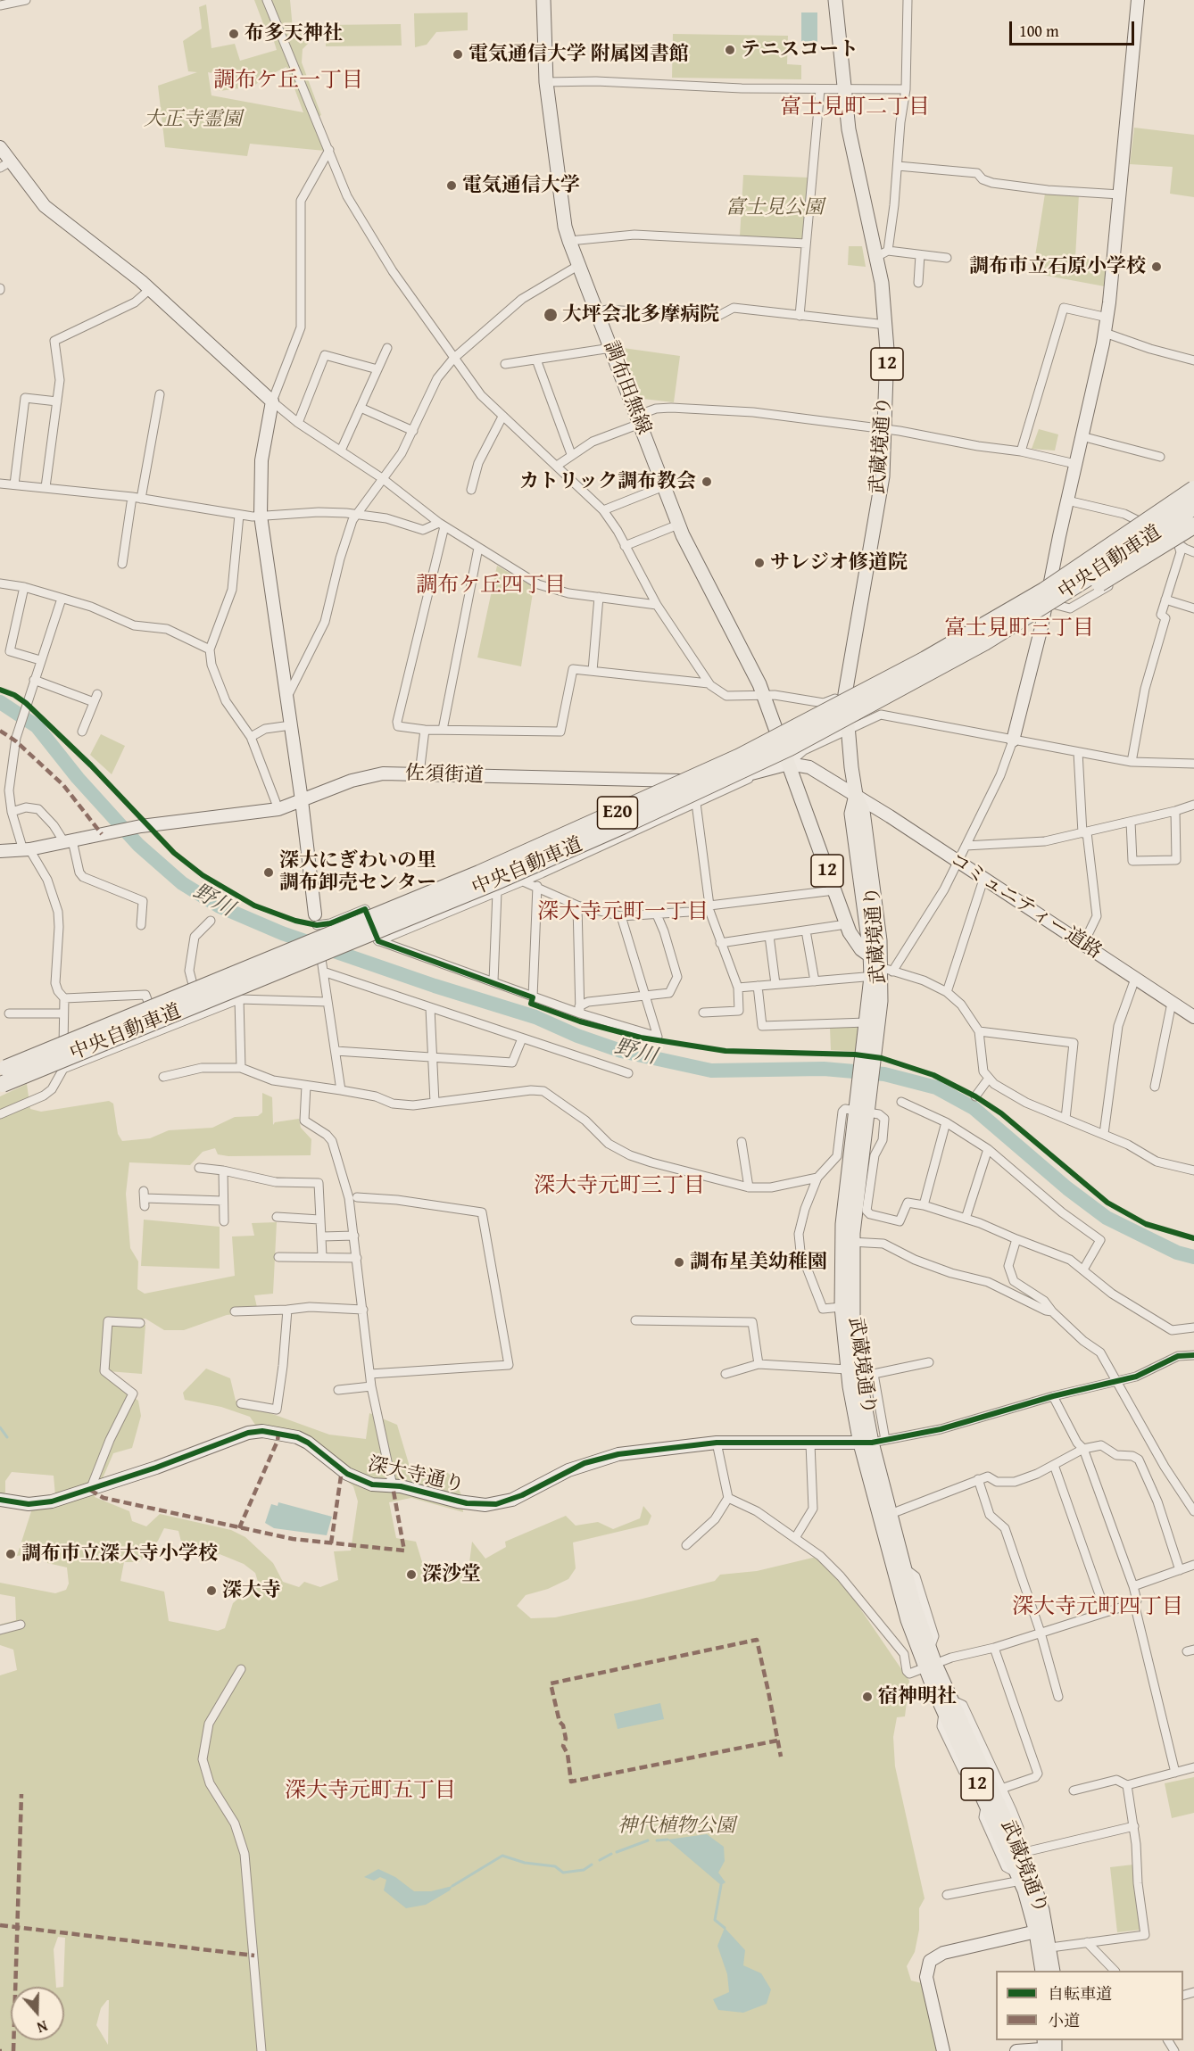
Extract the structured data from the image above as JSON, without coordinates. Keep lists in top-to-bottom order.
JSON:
{
  "streets": {
    "highway": ["中央自動車道", "E20"],
    "main road": ["12", "調布田無線", "武蔵境通り"],
    "street": ["佐須街道", "コミュニティー道路", "深大寺通り"]
  },
  "crossings": [
    ["12", "調布田無線"],
    ["12", "武蔵境通り"],
    ["12", "佐須街道"],
    ["12", "コミュニティー道路"],
    ["武蔵境通り", "コミュニティー道路"],
    ["武蔵境通り", "深大寺通り"],
    ["佐須街道", "コミュニティー道路"]
  ],
  "districts": [
    "調布ケ丘一丁目",
    "富士見町二丁目",
    "調布ケ丘四丁目",
    "富士見町三丁目",
    "深大寺元町一丁目",
    "深大寺元町三丁目",
    "深大寺元町四丁目",
    "深大寺元町五丁目"
  ],
  "water": ["野川"],
  "parks": ["大正寺霊園", "富士見公園", "神代植物公園"],
  "places": [
    "布多天神社",
    "テニスコート",
    "電気通信大学 附属図書館",
    "電気通信大学",
    "調布市立石原小学校",
    "大坪会北多摩病院",
    "カトリック調布教会",
    "サレジオ修道院",
    "深大にぎわいの里 調布卸売センター",
    "調布星美幼稚園",
    "調布市立深大寺小学校",
    "深沙堂",
    "深大寺",
    "宿神明社"
  ],
  "legend": ["自転車道", "小道"],
  "scale_bar": "100 m",
  "north": "bottom"
}
